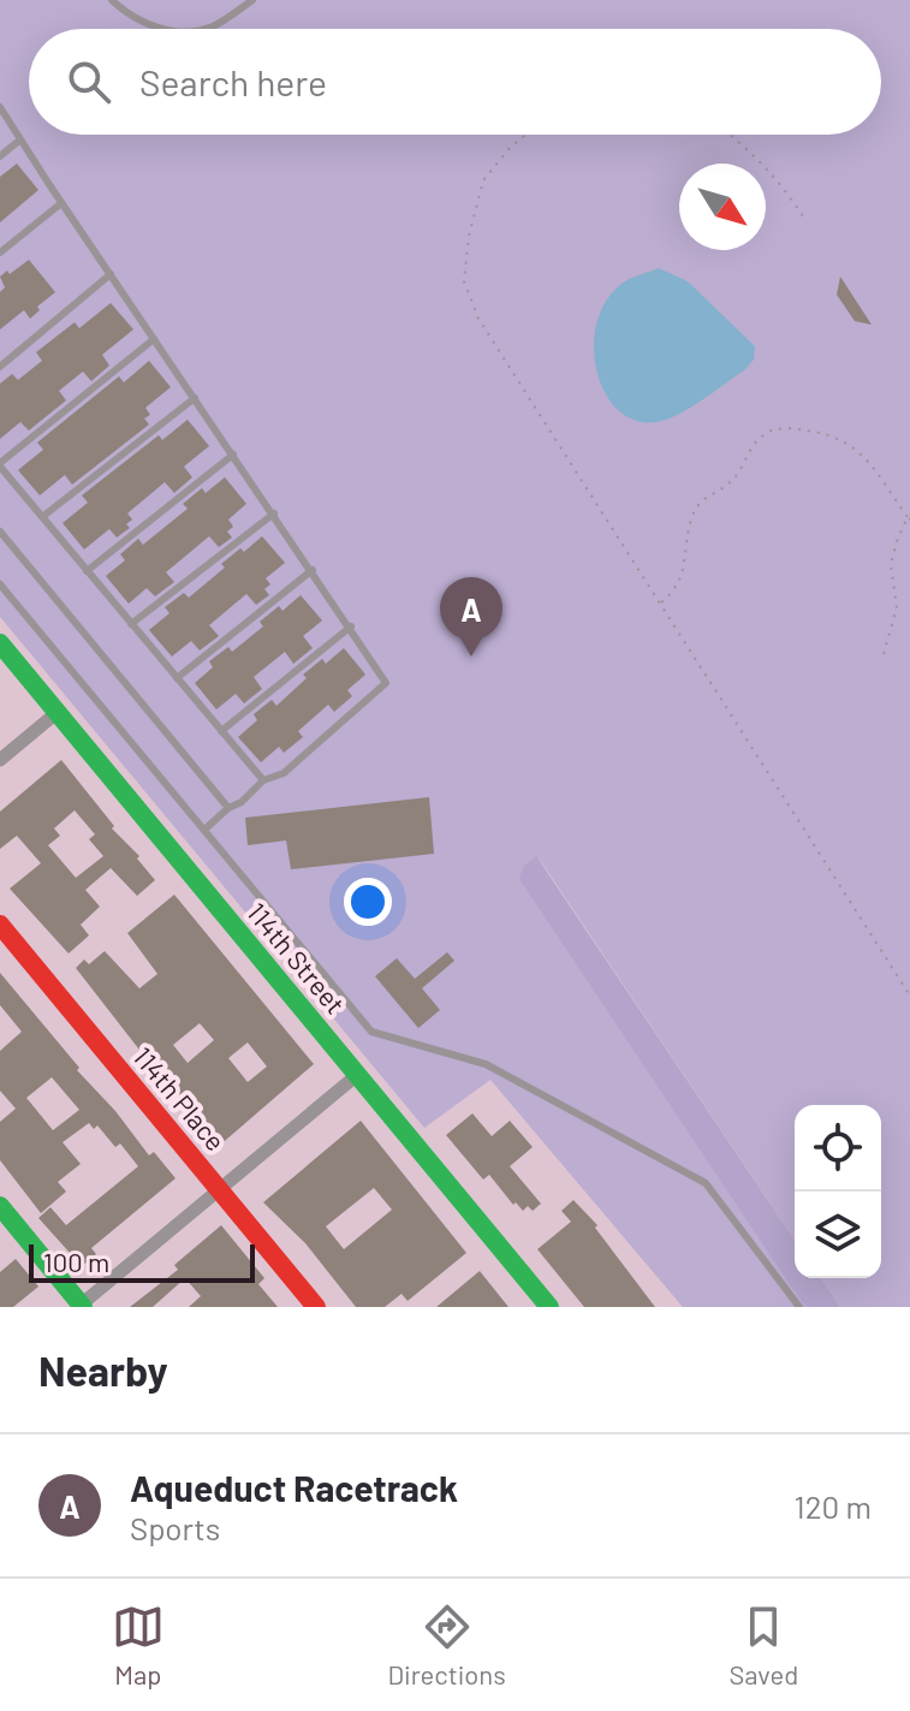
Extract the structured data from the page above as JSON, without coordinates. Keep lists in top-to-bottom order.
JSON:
{
  "streets": {
    "street": ["114th Street", "114th Place"]
  },
  "scale_bar": "100 m",
  "north": "bottom right",
  "page": {
    "search": "Search here",
    "pins": "A",
    "scale": "100 m",
    "heading": "Nearby",
    "list": [
      {
        "mark": "A",
        "name": "Aqueduct Racetrack",
        "note": "Sports",
        "value": "120 m"
      }
    ],
    "nav": ["Map", "Directions", "Saved"]
  }
}
